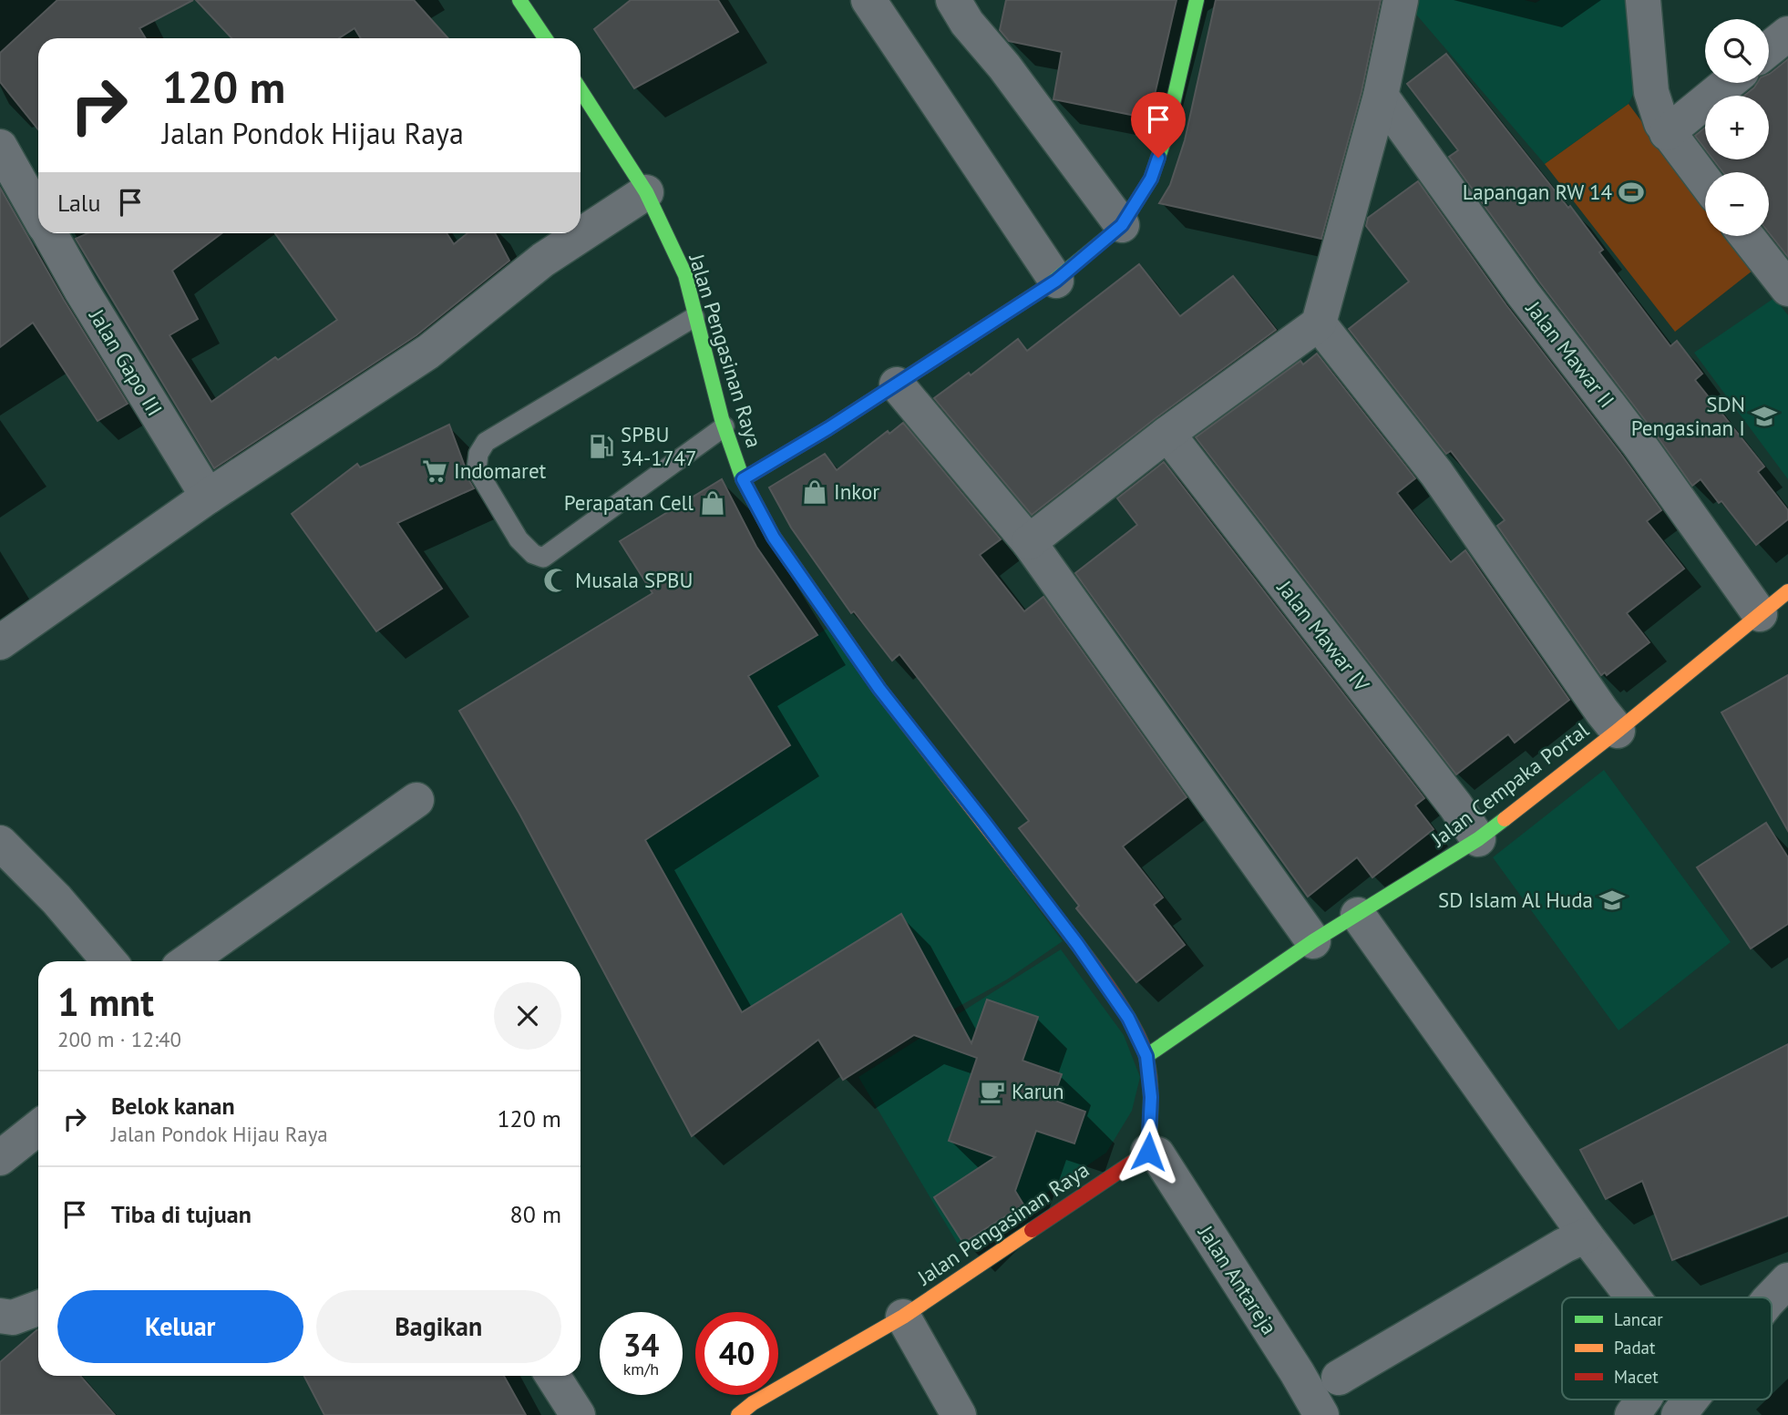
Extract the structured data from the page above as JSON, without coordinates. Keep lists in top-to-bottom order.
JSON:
{
  "streets": {
    "street": [
      "Jalan Pengasinan Raya",
      "Jalan Mawar II",
      "Jalan Gapo III",
      "Jalan Mawar IV",
      "Jalan Cempaka Portal",
      "Jalan Antareja"
    ]
  },
  "crossings": [
    ["Jalan Pengasinan Raya", "Jalan Cempaka Portal"],
    ["Jalan Pengasinan Raya", "Jalan Antareja"],
    ["Jalan Mawar II", "Jalan Cempaka Portal"],
    ["Jalan Mawar IV", "Jalan Cempaka Portal"]
  ],
  "places": {
    "sports": ["Lapangan RW 14"],
    "school or university": ["SDN Pengasinan I", "SD Islam Al Huda"],
    "fuel station": ["SPBU 34-1747"],
    "supermarket": ["Indomaret"],
    "shop": ["Inkor", "Perapatan Cell"],
    "mosque": ["Musala SPBU"],
    "cafe": ["Karun"]
  },
  "legend": ["Lancar", "Padat", "Macet"],
  "page": {
    "map_buttons": ["+", "−"],
    "turn": ["120 m", "Jalan Pondok Hijau Raya"],
    "then": "Lalu",
    "heading": ["1 mnt", "200 m · 12:40"],
    "list": [
      {
        "name": "Belok kanan",
        "note": "Jalan Pondok Hijau Raya",
        "value": "120 m"
      },
      {
        "name": "Tiba di tujuan",
        "value": "80 m"
      }
    ],
    "buttons": ["Keluar", "Bagikan"],
    "speed": "34 km/h",
    "limit": "40"
  }
}
